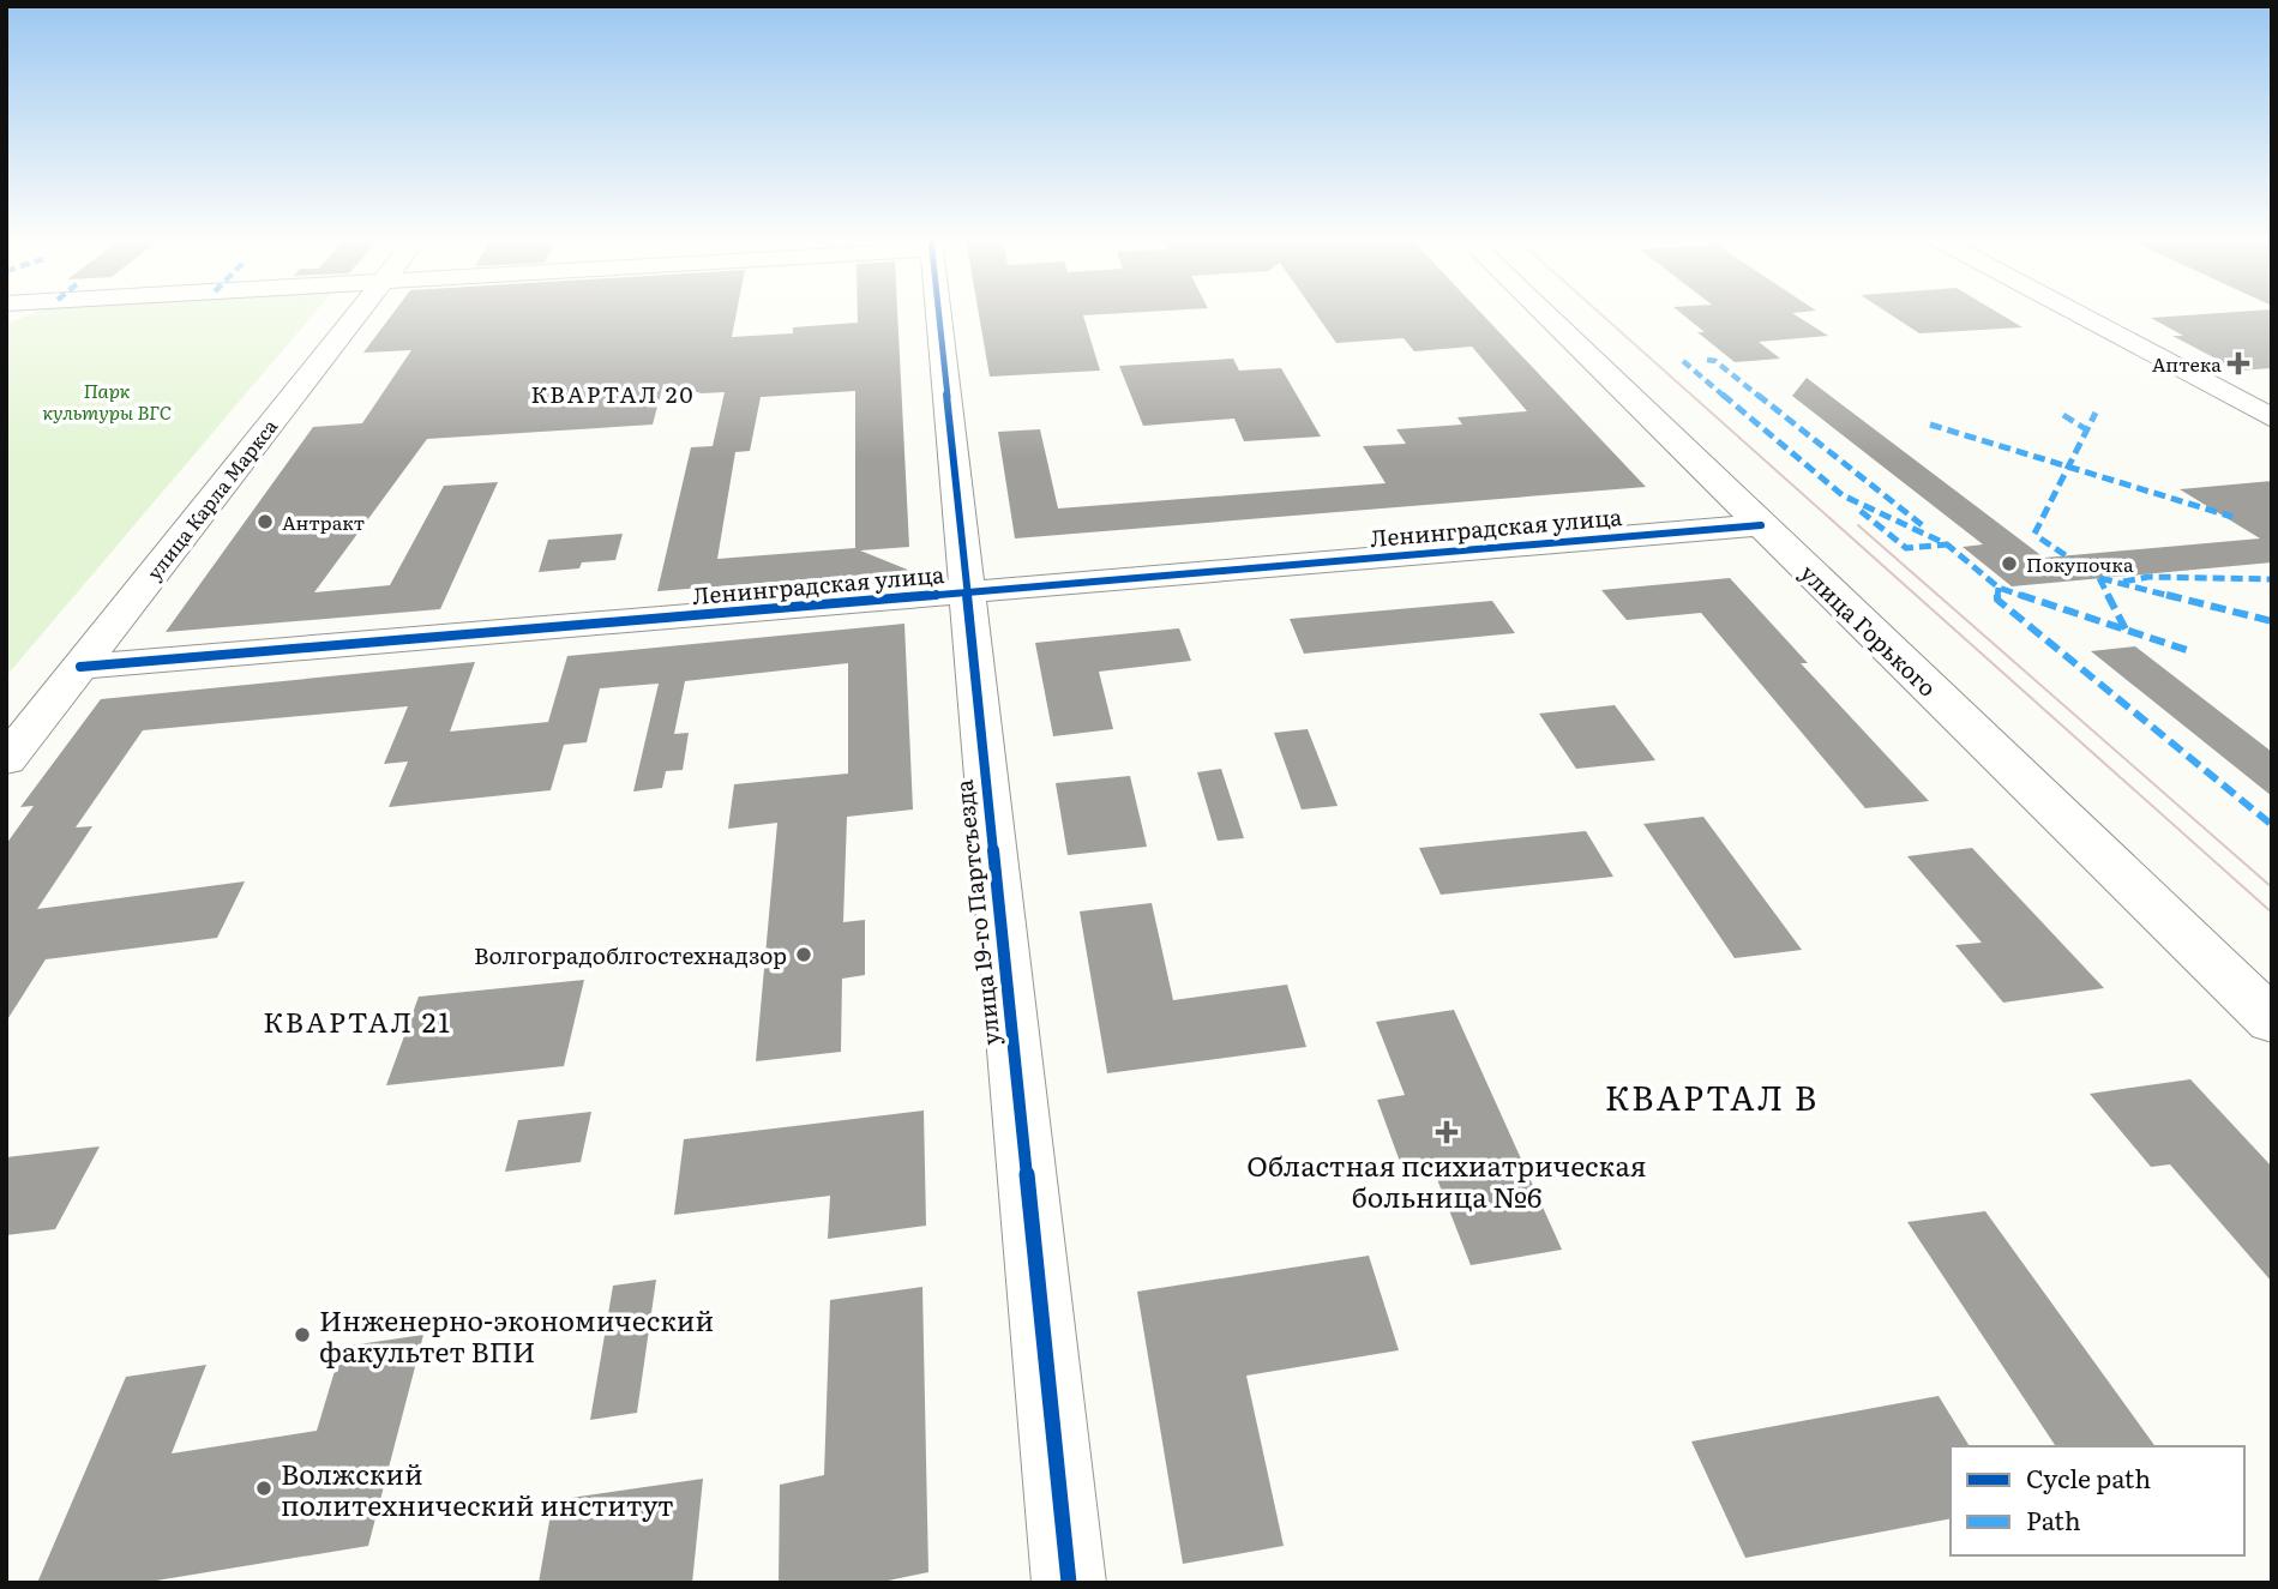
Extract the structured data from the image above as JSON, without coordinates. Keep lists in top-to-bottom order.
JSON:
{
  "streets": {
    "street": [
      "улица Карла Маркса",
      "Ленинградская улица",
      "улица Горького",
      "улица 19-го Партсъезда"
    ]
  },
  "crossings": [
    ["улица Карла Маркса", "Ленинградская улица"],
    ["Ленинградская улица", "улица Горького"],
    ["Ленинградская улица", "улица 19-го Партсъезда"]
  ],
  "districts": ["КВАРТАЛ 20", "КВАРТАЛ 21", "КВАРТАЛ В"],
  "parks": ["Парк культуры ВГС"],
  "places": {
    "health": ["Аптека", "Областная психиатрическая больница №6"],
    "other": [
      "Антракт",
      "Покупочка",
      "Волгоградоблгостехнадзор",
      "Инженерно-экономический факультет ВПИ",
      "Волжский политехнический институт"
    ]
  },
  "legend": ["Cycle path", "Path"]
}
